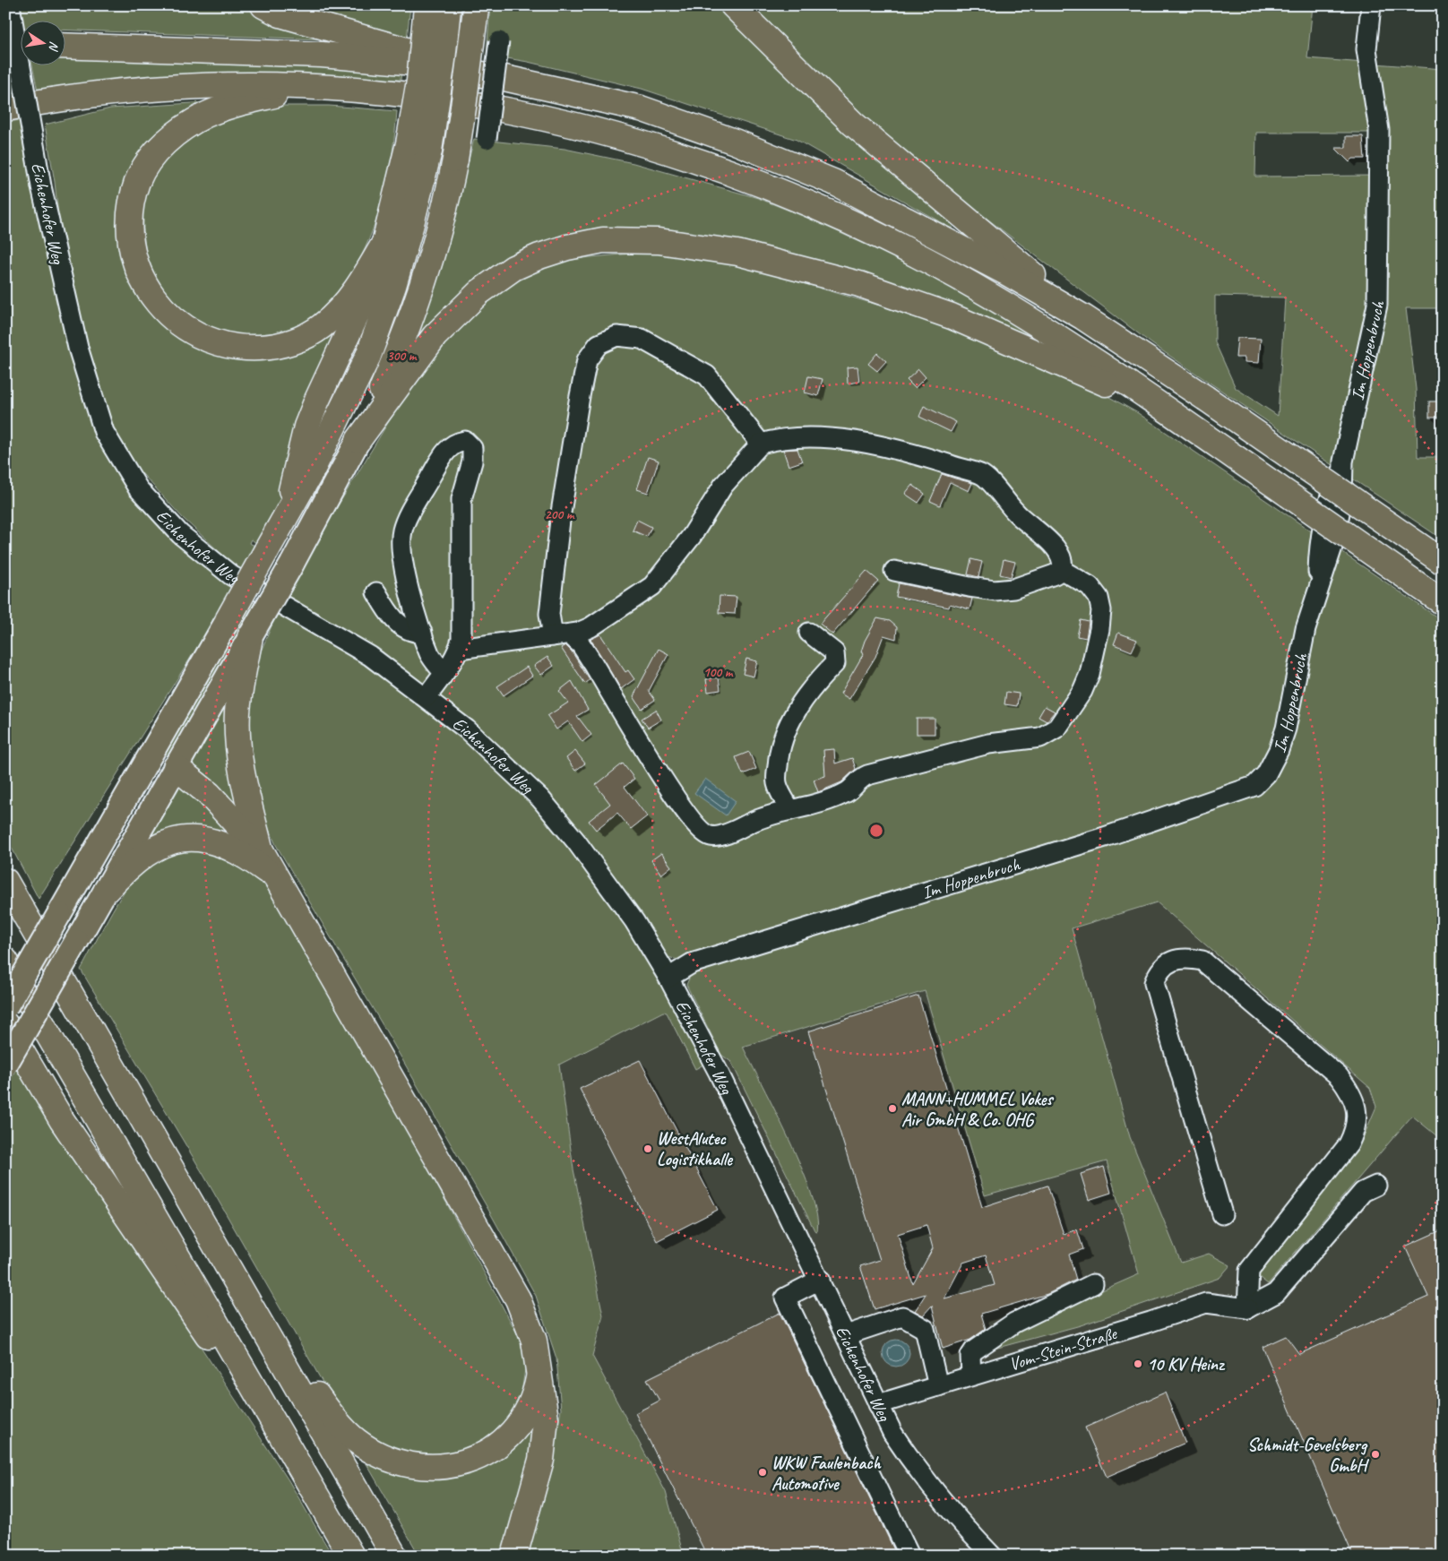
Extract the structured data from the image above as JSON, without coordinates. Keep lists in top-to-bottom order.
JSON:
{
  "streets": {
    "street": ["Eichenhofer Weg", "Im Hoppenbruch", "Vom-Stein-Straße"]
  },
  "crossings": [
    ["Eichenhofer Weg", "Im Hoppenbruch"],
    ["Eichenhofer Weg", "Vom-Stein-Straße"]
  ],
  "places": [
    "MANN+HUMMEL Vokes Air GmbH & Co. OHG",
    "WestAlutec Logistikhalle",
    "10 KV Heinz",
    "Schmidt-Gevelsberg GmbH",
    "WKW Faulenbach Automotive"
  ],
  "north": "right",
  "rings": ["300 m", "200 m", "100 m"]
}
